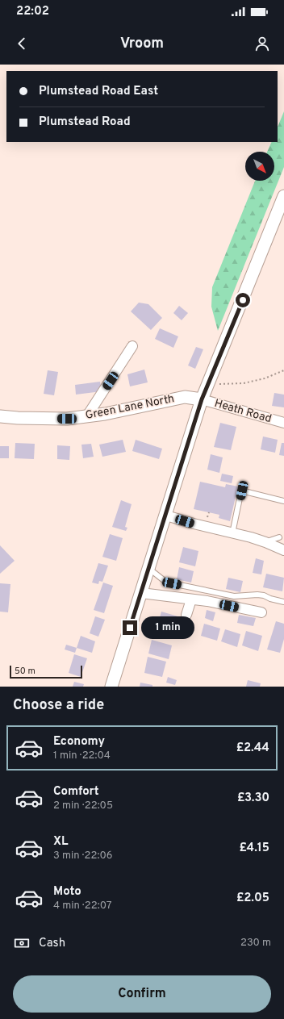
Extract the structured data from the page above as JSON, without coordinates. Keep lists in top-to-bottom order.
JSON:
{
  "streets": {
    "street": ["Green Lane North", "Heath Road"]
  },
  "crossings": [
    ["Green Lane North", "Heath Road"]
  ],
  "scale_bar": "50 m",
  "north": "bottom right",
  "page": {
    "status": "22:02",
    "header": "Vroom",
    "banner": ["Plumstead Road East", "Plumstead Road"],
    "bubble": "1 min",
    "scale": "50 m",
    "heading": "Choose a ride",
    "list": [
      {
        "name": "Economy",
        "note": "1 min · 22:04",
        "value": "£2.44"
      },
      {
        "name": "Comfort",
        "note": "2 min · 22:05",
        "value": "£3.30"
      },
      {
        "name": "XL",
        "note": "3 min · 22:06",
        "value": "£4.15"
      },
      {
        "name": "Moto",
        "note": "4 min · 22:07",
        "value": "£2.05"
      }
    ],
    "pay": ["Cash", "230 m"],
    "buttons": "Confirm"
  }
}
